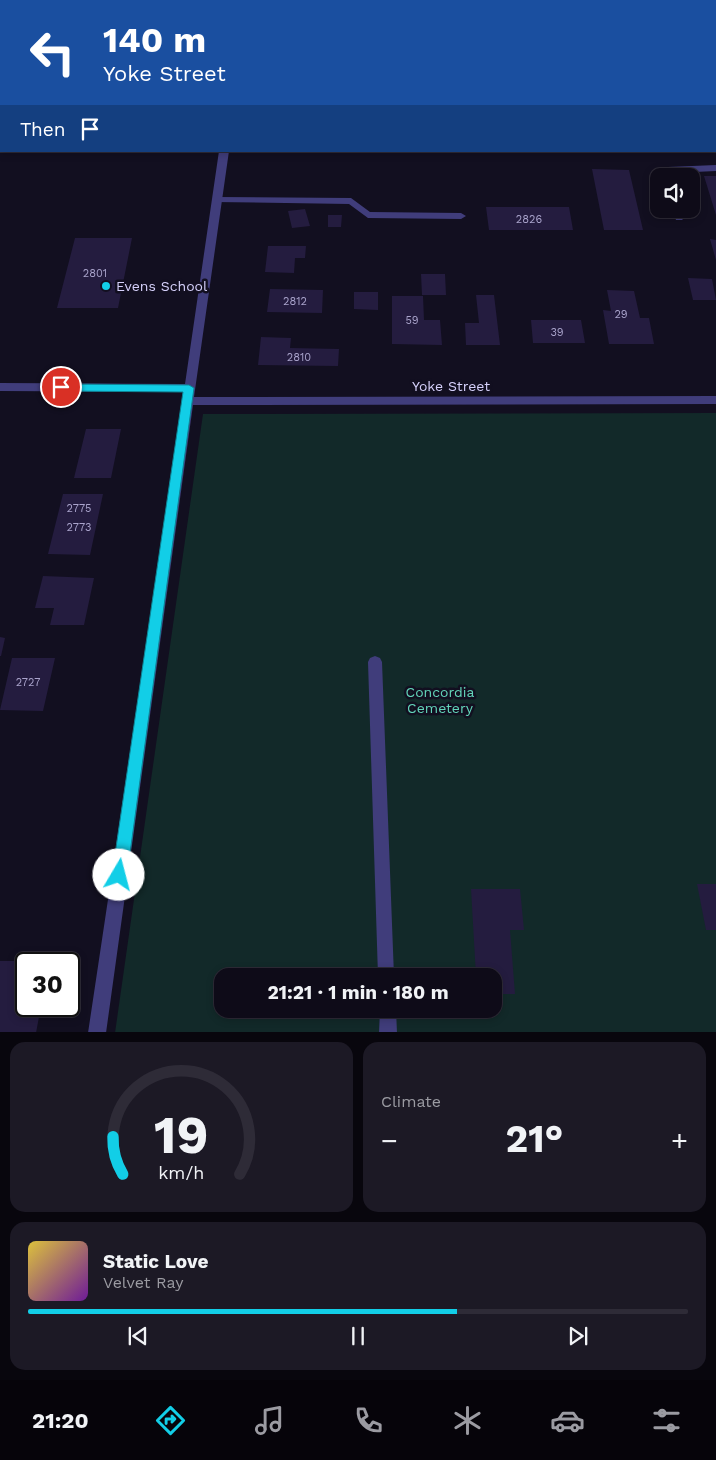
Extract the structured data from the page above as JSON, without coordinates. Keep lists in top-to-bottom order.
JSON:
{
  "streets": {
    "street": ["Yoke Street"]
  },
  "parks": ["Concordia Cemetery"],
  "places": ["Evens School"],
  "house_numbers": [
    "2826",
    "2801",
    "2812",
    "29",
    "59",
    "39",
    "2810",
    "2775",
    "2773",
    "2727"
  ],
  "page": {
    "turn": ["140 m", "Yoke Street"],
    "then": "Then",
    "limit": "30",
    "trip": "21:21 · 1 min · 180 m",
    "tile": "Climate",
    "heat": ["−", "21°", "+"],
    "song": ["Static Love", "Velvet Ray"],
    "tabs": "21:20",
    "gauge": ["19", "km/h"]
  }
}
